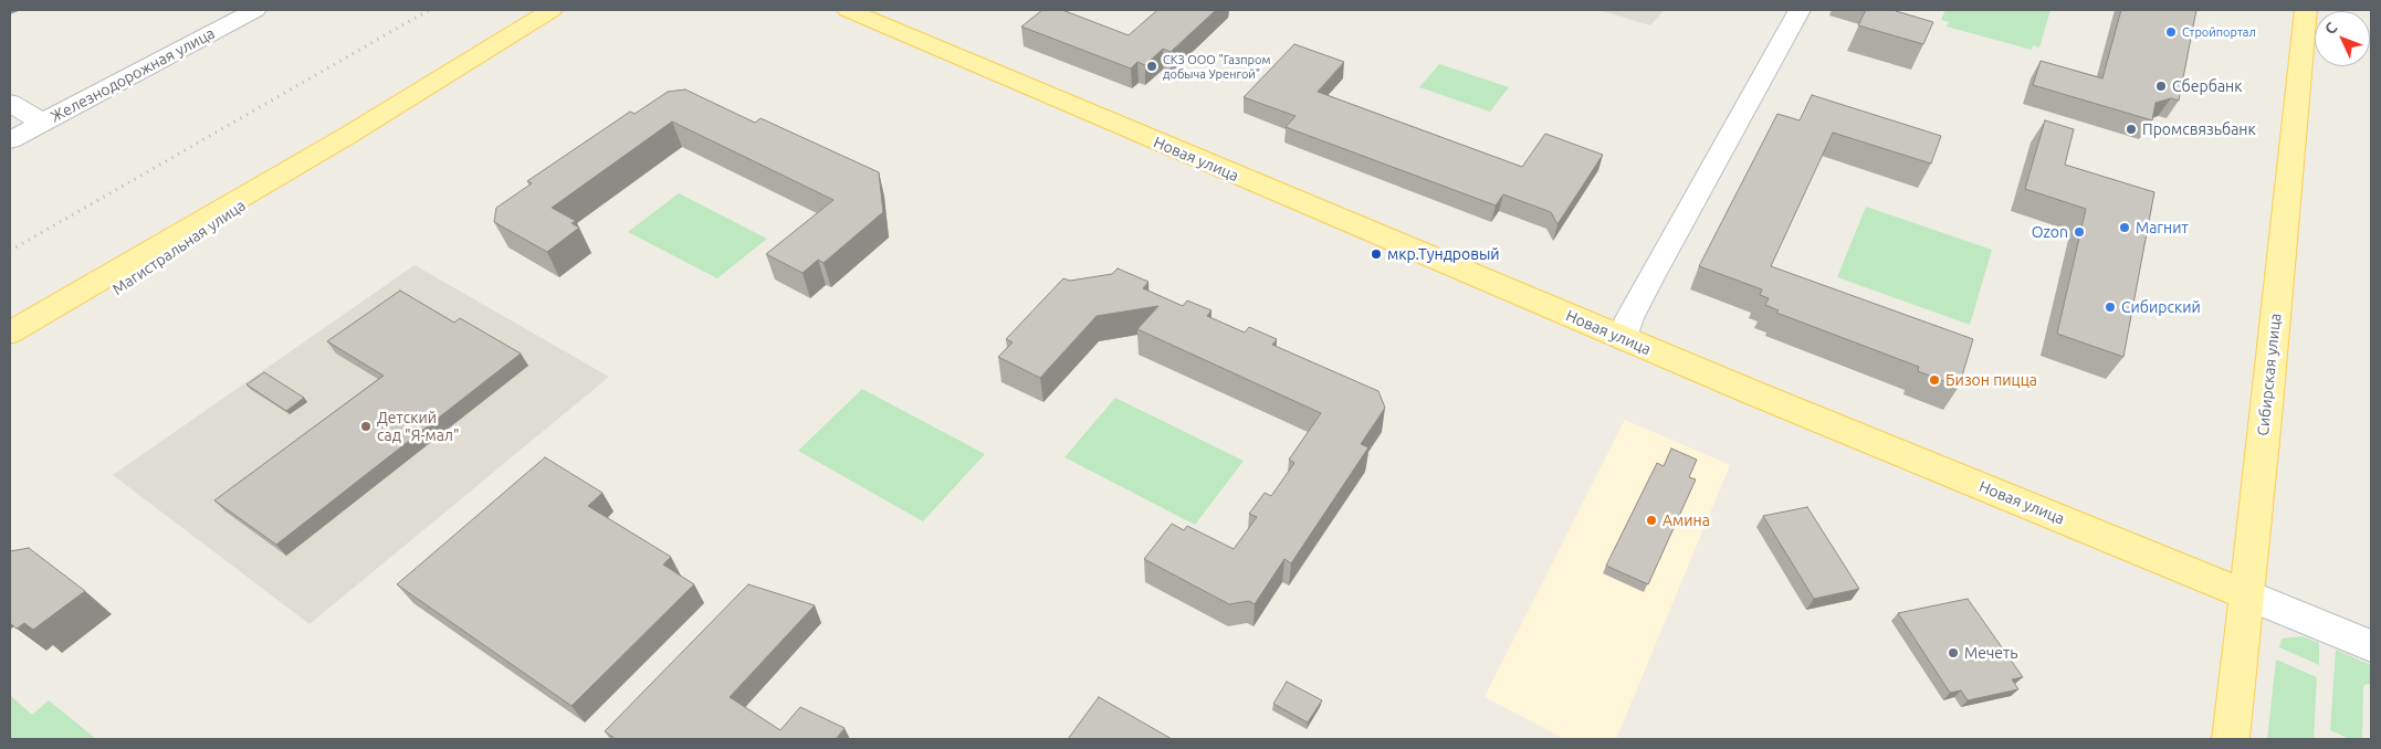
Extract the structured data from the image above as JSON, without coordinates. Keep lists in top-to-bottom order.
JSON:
{
  "streets": {
    "main road": ["Новая улица", "Магистральная улица", "Сибирская улица"],
    "street": ["Железнодорожная улица"]
  },
  "crossings": [
    ["Новая улица", "Сибирская улица"]
  ],
  "places": [
    "Стройпортал",
    "СКЗ ООО \"Газпром добыча Уренгой\"",
    "Сбербанк",
    "Промсвязьбанк",
    "Магнит",
    "Ozon",
    "мкр.Тундровый",
    "Сибирский",
    "Бизон пицца",
    "Детский сад \"Я-мал\"",
    "Амина",
    "Мечеть"
  ],
  "north": "top left"
}
